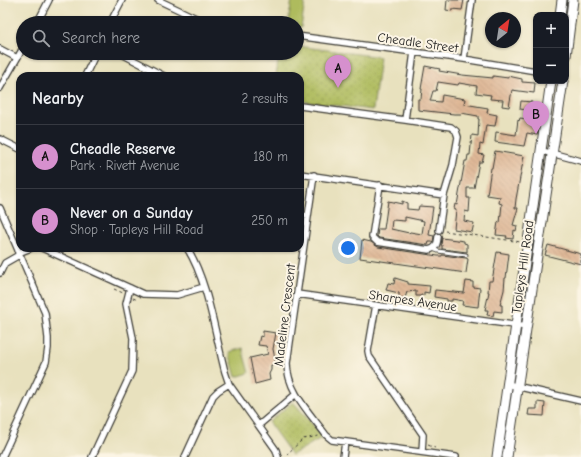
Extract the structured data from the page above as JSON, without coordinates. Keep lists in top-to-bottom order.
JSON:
{
  "streets": {
    "main road": ["Tapleys Hill Road"],
    "street": ["Cheadle Street", "Sharpes Avenue", "Madeline Crescent"]
  },
  "crossings": [
    ["Tapleys Hill Road", "Sharpes Avenue"],
    ["Sharpes Avenue", "Madeline Crescent"]
  ],
  "north": "top right",
  "page": {
    "map_buttons": ["+", "−"],
    "search": "Search here",
    "pins": ["A", "B"],
    "heading": ["Nearby", "2 results"],
    "list": [
      {
        "mark": "A",
        "name": "Cheadle Reserve",
        "note": "Park · Rivett Avenue",
        "value": "180 m"
      },
      {
        "mark": "B",
        "name": "Never on a Sunday",
        "note": "Shop · Tapleys Hill Road",
        "value": "250 m"
      }
    ]
  }
}
